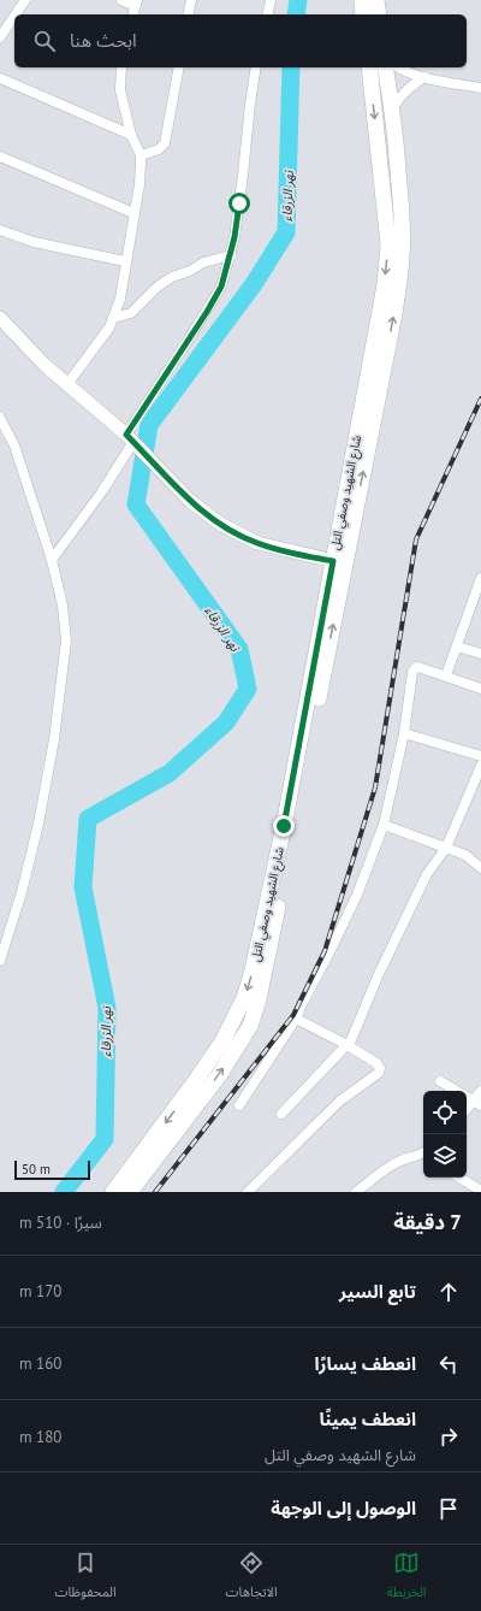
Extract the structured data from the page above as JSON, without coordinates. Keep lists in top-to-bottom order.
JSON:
{
  "streets": {
    "main road": ["شارع الشهيد وصفي التل"]
  },
  "water": ["نهر الزرقاء"],
  "scale_bar": "50 m",
  "page": {
    "search": "ابحث هنا",
    "scale": "50 m",
    "heading": ["7 دقيقة", "سيرًا · 510 m"],
    "list": [
      ["تابع السير", "170 m"],
      ["انعطف يسارًا", "160 m"],
      ["انعطف يمينًا", "شارع الشهيد وصفي التل", "180 m"],
      "الوصول إلى الوجهة"
    ],
    "nav": ["الخريطة", "الاتجاهات", "المحفوظات"]
  }
}
